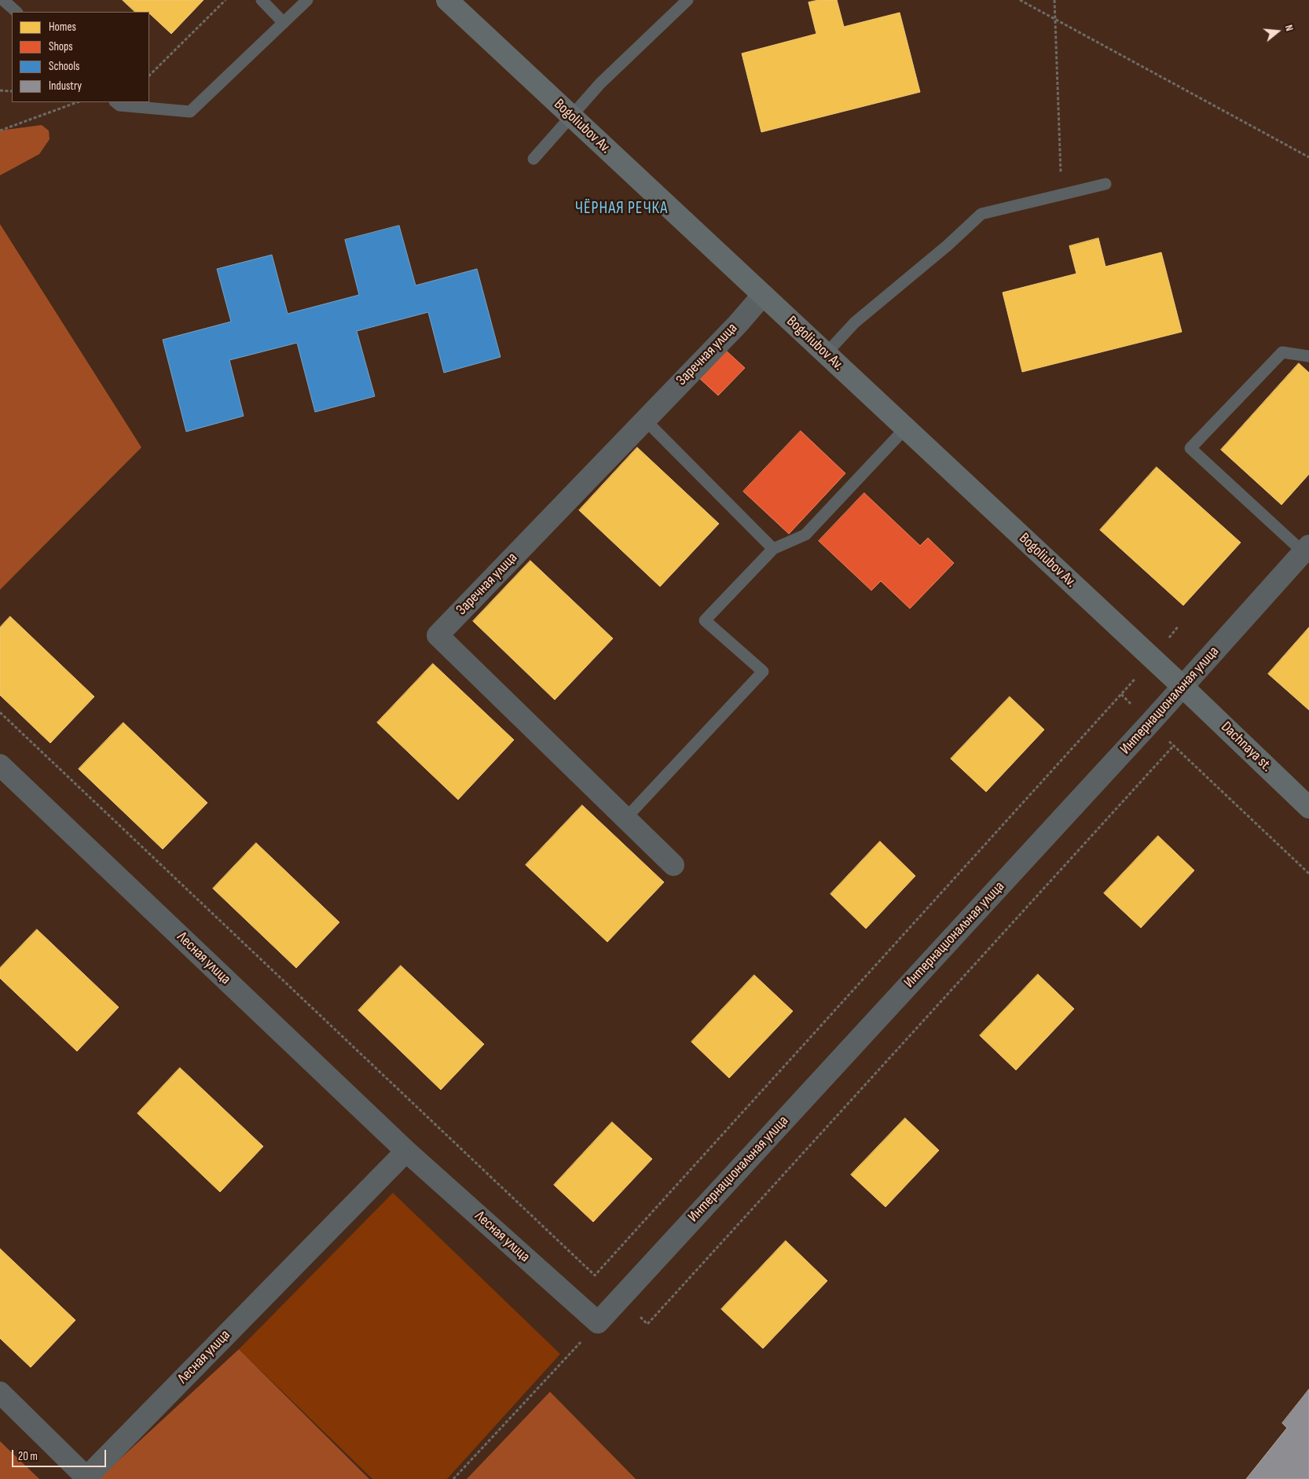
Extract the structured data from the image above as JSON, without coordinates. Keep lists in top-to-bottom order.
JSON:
{
  "streets": {
    "main road": ["Bogoliubov Av.", "Dachnaya st."],
    "street": ["Заречная улица", "Интернациональная улица", "Лесная улица"]
  },
  "crossings": [
    ["Bogoliubov Av.", "Заречная улица"],
    ["Bogoliubov Av.", "Интернациональная улица"],
    ["Bogoliubov Av.", "Dachnaya st."],
    ["Интернациональная улица", "Dachnaya st."],
    ["Интернациональная улица", "Лесная улица"]
  ],
  "districts": ["ЧЁРНАЯ РЕЧКА"],
  "legend": [
    "Homes",
    "Shops",
    "Schools",
    "Industry"
  ],
  "scale_bar": "20 m",
  "north": "right"
}
